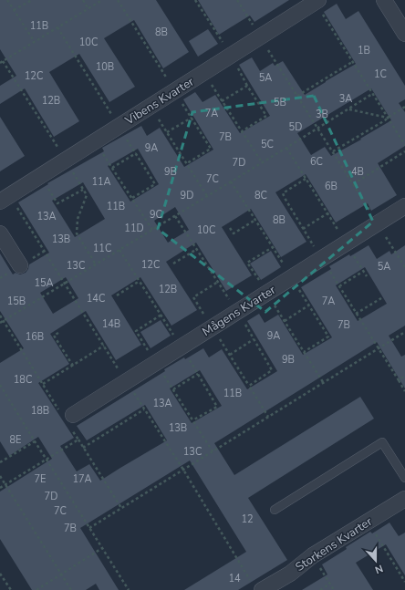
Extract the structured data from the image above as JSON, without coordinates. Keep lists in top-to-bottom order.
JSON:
{
  "streets": {
    "street": ["Vibens Kvarter", "Mågens Kvarter", "Storkens Kvarter"]
  },
  "house_numbers": [
    "11B",
    "8B",
    "10C",
    "1B",
    "10B",
    "1C",
    "12C",
    "5A",
    "3A",
    "12B",
    "5B",
    "7A",
    "3B",
    "5D",
    "7B",
    "5C",
    "9A",
    "6C",
    "7D",
    "9B",
    "4B",
    "7C",
    "11A",
    "6B",
    "9D",
    "8C",
    "11B",
    "9C",
    "13A",
    "8B",
    "11D",
    "10C",
    "13B",
    "11C",
    "12C",
    "13C",
    "5A",
    "15A",
    "12B",
    "14C",
    "15B",
    "7A",
    "14B",
    "7B",
    "9A",
    "16B",
    "9B",
    "18C",
    "11B",
    "13A",
    "18B",
    "13B",
    "8E",
    "13C",
    "7E",
    "17A",
    "7D",
    "7C",
    "12",
    "7B",
    "14"
  ],
  "north": "bottom"
}
